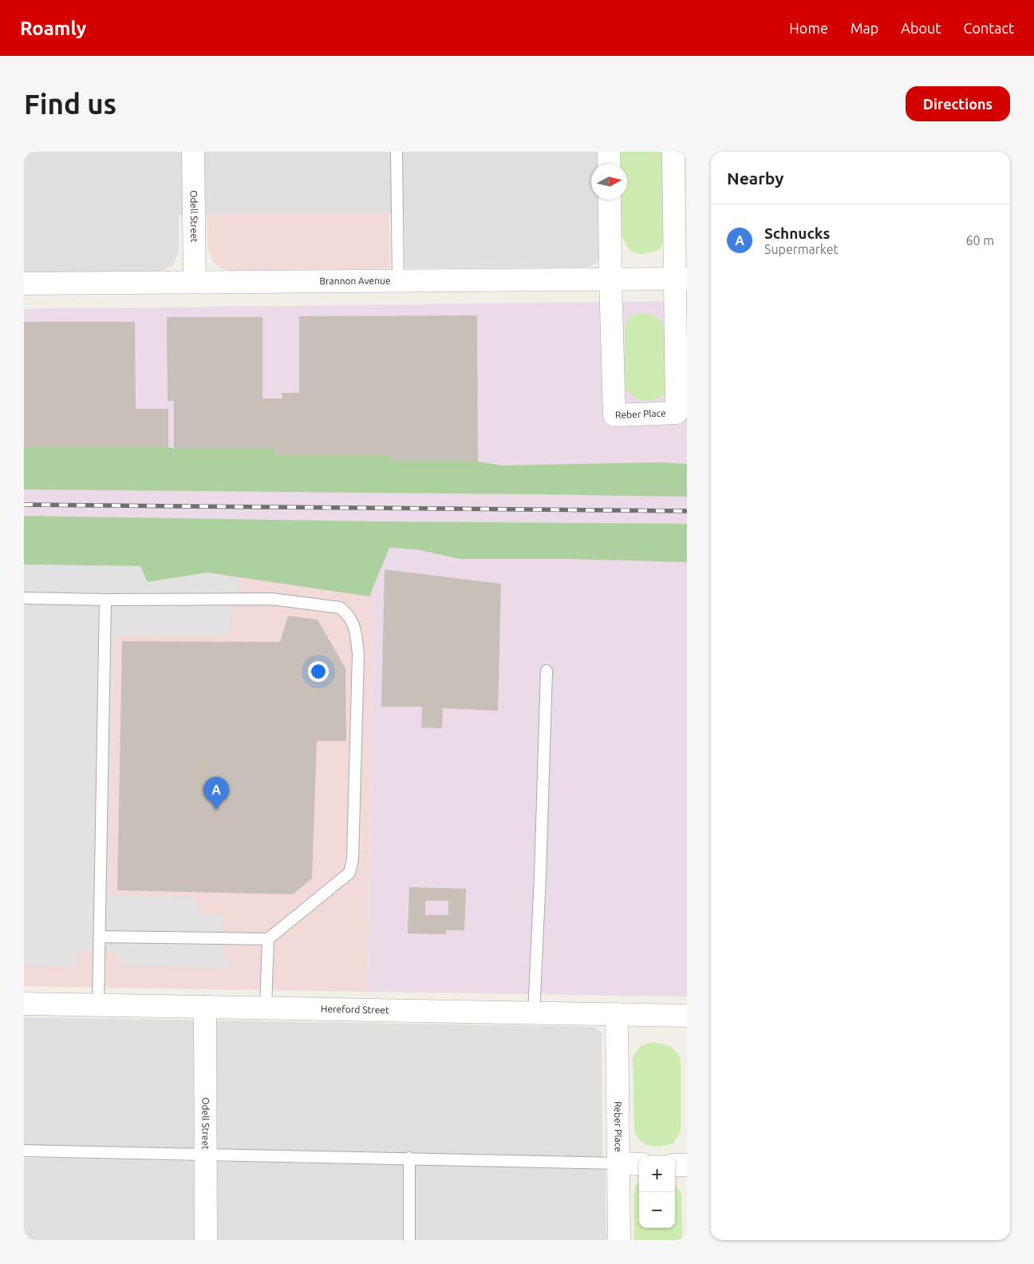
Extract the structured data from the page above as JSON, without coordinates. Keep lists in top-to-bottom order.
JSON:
{
  "streets": {
    "street": [
      "Odell Street",
      "Brannon Avenue",
      "Reber Place",
      "Hereford Street"
    ]
  },
  "crossings": [
    ["Odell Street", "Brannon Avenue"],
    ["Odell Street", "Hereford Street"],
    ["Brannon Avenue", "Reber Place"],
    ["Reber Place", "Hereford Street"]
  ],
  "north": "right",
  "page": {
    "header": "Roamly",
    "nav": [
      "Home",
      "Map",
      "About",
      "Contact"
    ],
    "buttons": "Directions",
    "title": "Find us",
    "heading": "Nearby",
    "list": [
      {
        "mark": "A",
        "name": "Schnucks",
        "note": "Supermarket",
        "value": "60 m"
      }
    ],
    "pins": "A",
    "map_buttons": ["+", "−"]
  }
}
